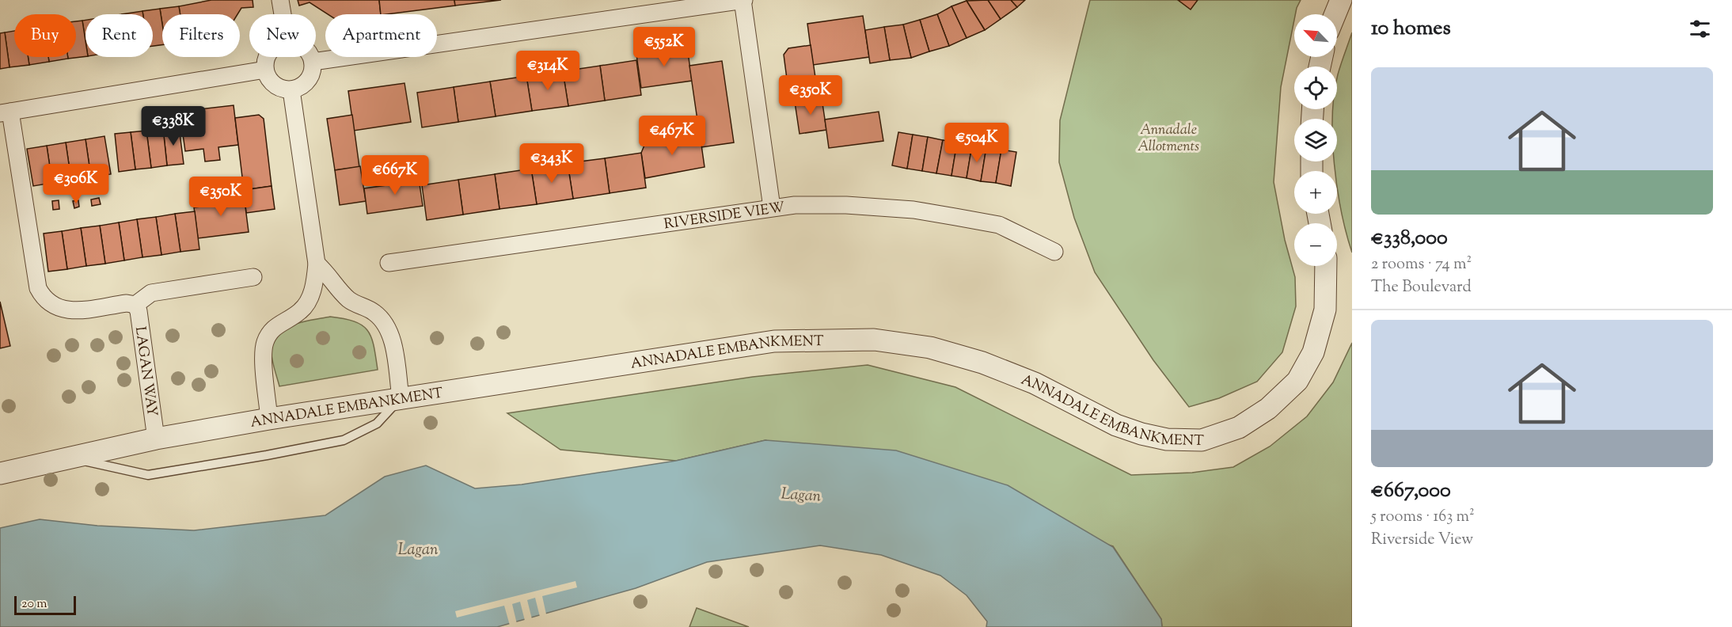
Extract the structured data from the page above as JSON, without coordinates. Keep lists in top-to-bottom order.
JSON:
{
  "streets": {
    "street": ["RIVERSIDE VIEW", "ANNADALE EMBANKMENT", "LAGAN WAY"]
  },
  "crossings": [
    ["ANNADALE EMBANKMENT", "LAGAN WAY"]
  ],
  "water": ["Lagan"],
  "parks": ["Annadale Allotments"],
  "scale_bar": "20 m",
  "north": "top left",
  "page": {
    "heading": "10 homes",
    "map_buttons": ["+", "−"],
    "chip": [
      "Buy",
      "Rent",
      "Filters",
      "New",
      "Apartment"
    ],
    "price": [
      "€552K",
      "€314K",
      "€350K",
      "€338K",
      "€467K",
      "€504K",
      "€343K",
      "€667K",
      "€306K",
      "€350K"
    ],
    "list": [
      {
        "name": "€338,000",
        "note": "2 rooms · 74 m² · The Boulevard"
      },
      {
        "name": "€667,000",
        "note": "5 rooms · 163 m² · Riverside View"
      }
    ],
    "scale": "20 m"
  }
}
